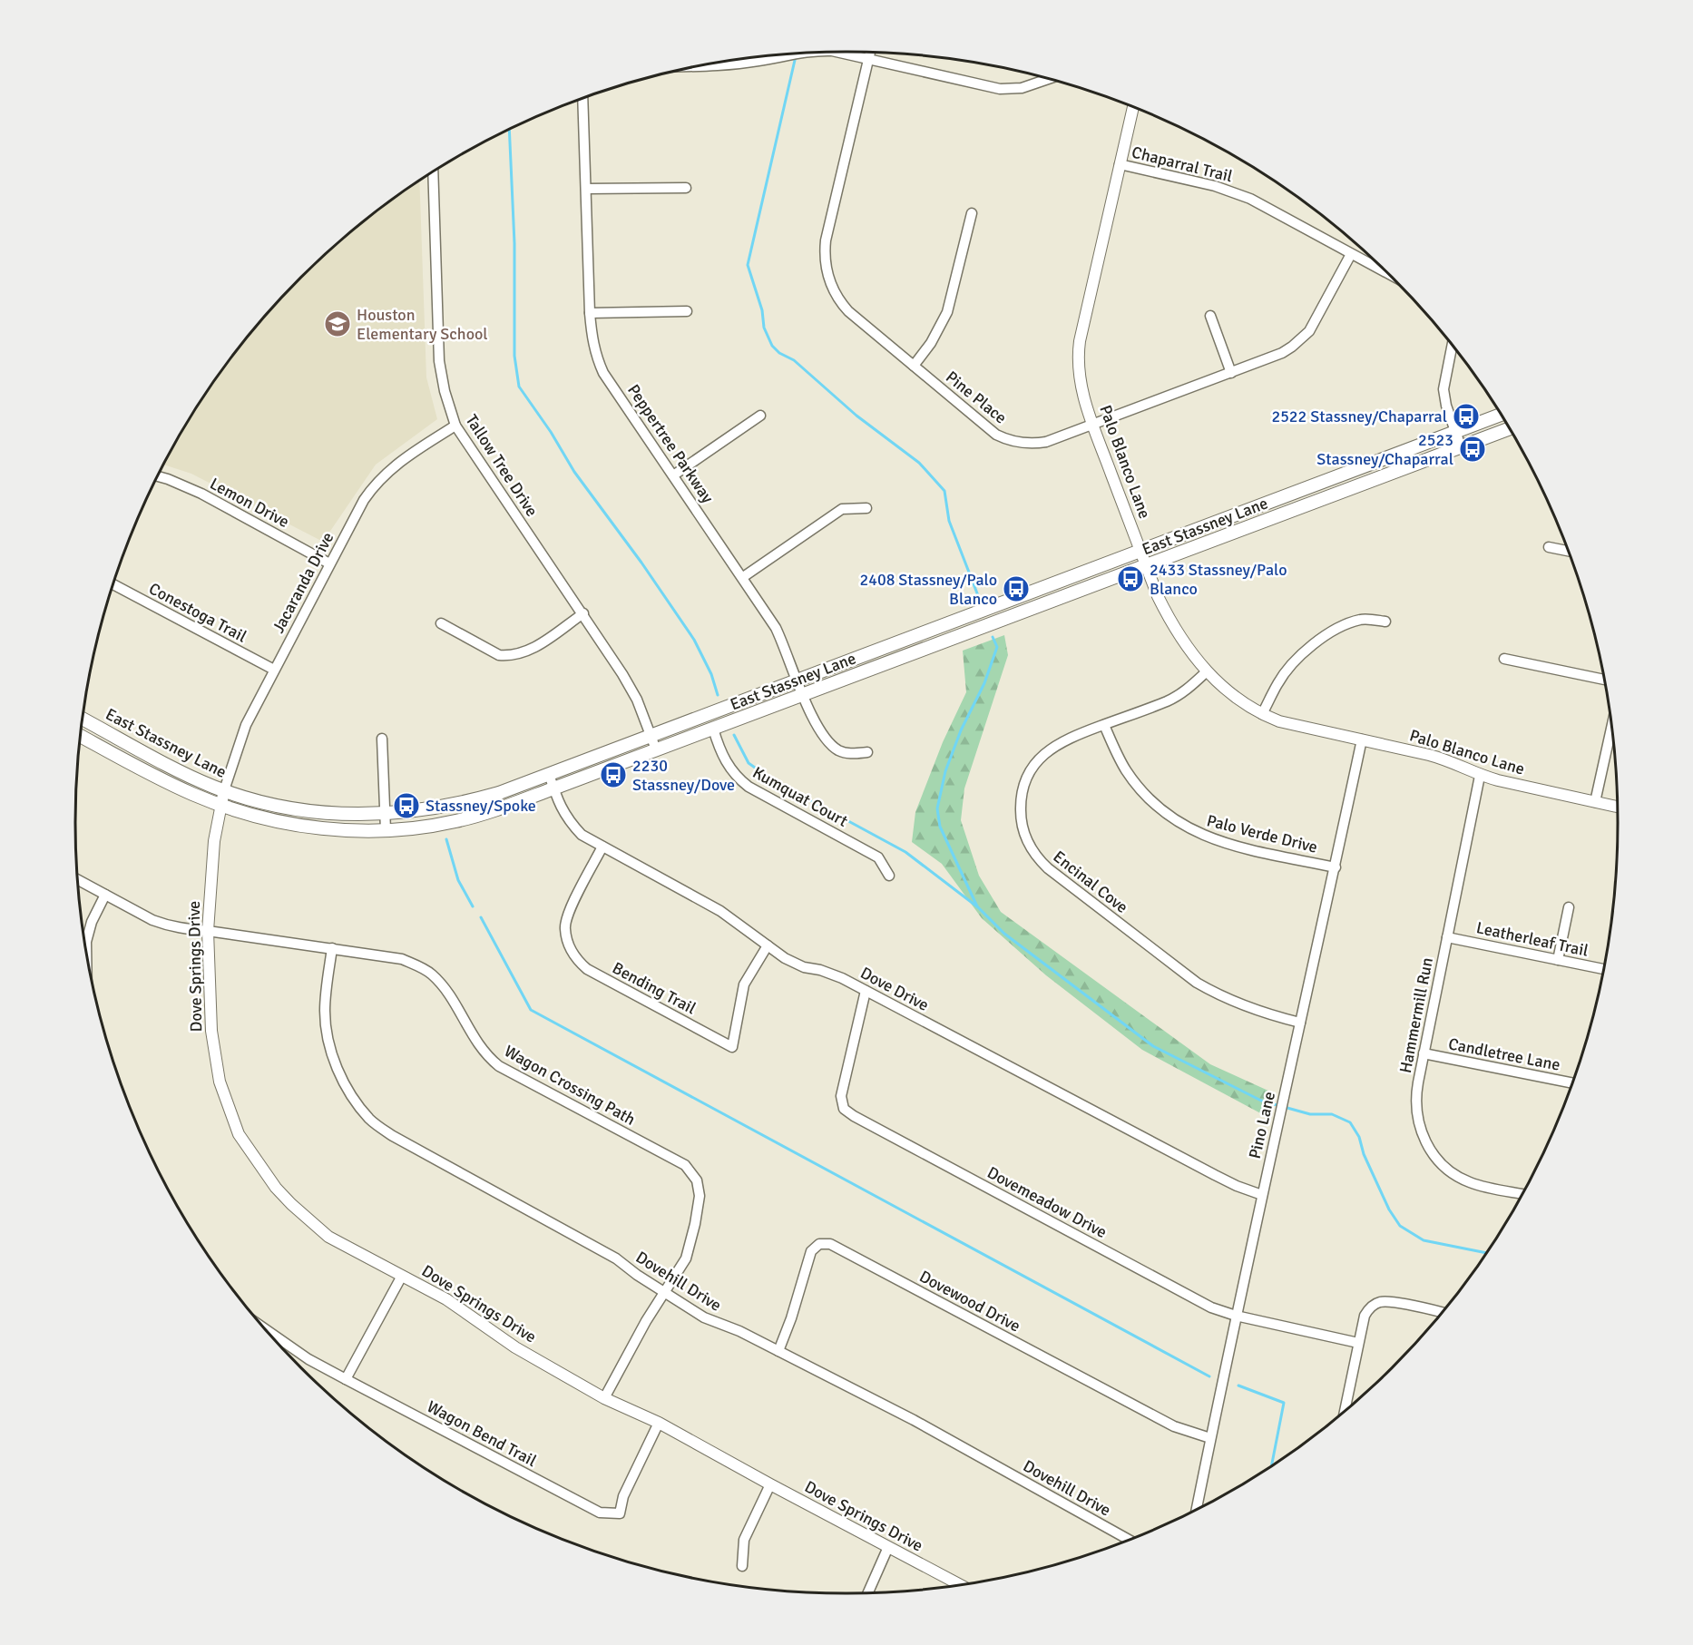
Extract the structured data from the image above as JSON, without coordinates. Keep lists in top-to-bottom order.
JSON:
{
  "streets": {
    "main road": ["East Stassney Lane"],
    "street": [
      "Chaparral Trail",
      "Pine Place",
      "Peppertree Parkway",
      "Palo Blanco Lane",
      "Tallow Tree Drive",
      "Lemon Drive",
      "Jacaranda Drive",
      "Conestoga Trail",
      "Kumquat Court",
      "Palo Verde Drive",
      "Encinal Cove",
      "Leatherleaf Trail",
      "Dove Springs Drive",
      "Bending Trail",
      "Dove Drive",
      "Hammermill Run",
      "Candletree Lane",
      "Wagon Crossing Path",
      "Pino Lane",
      "Dovemeadow Drive",
      "Dovehill Drive",
      "Dovewood Drive",
      "Wagon Bend Trail"
    ]
  },
  "crossings": [
    ["Chaparral Trail", "Pine Place"],
    ["Chaparral Trail", "Palo Blanco Lane"],
    ["Pine Place", "Palo Blanco Lane"],
    ["Peppertree Parkway", "East Stassney Lane"],
    ["Palo Blanco Lane", "East Stassney Lane"],
    ["Palo Blanco Lane", "Encinal Cove"],
    ["Palo Blanco Lane", "Hammermill Run"],
    ["Palo Blanco Lane", "Pino Lane"],
    ["Tallow Tree Drive", "East Stassney Lane"],
    ["Tallow Tree Drive", "Jacaranda Drive"],
    ["Lemon Drive", "Jacaranda Drive"],
    ["East Stassney Lane", "Jacaranda Drive"],
    ["East Stassney Lane", "Kumquat Court"],
    ["East Stassney Lane", "Dove Springs Drive"],
    ["East Stassney Lane", "Dove Drive"],
    ["Jacaranda Drive", "Conestoga Trail"],
    ["Jacaranda Drive", "Dove Springs Drive"],
    ["Palo Verde Drive", "Encinal Cove"],
    ["Palo Verde Drive", "Pino Lane"],
    ["Encinal Cove", "Pino Lane"],
    ["Leatherleaf Trail", "Hammermill Run"],
    ["Dove Springs Drive", "Wagon Crossing Path"],
    ["Dove Springs Drive", "Wagon Bend Trail"],
    ["Bending Trail", "Dove Drive"],
    ["Dove Drive", "Pino Lane"],
    ["Dove Drive", "Dovemeadow Drive"],
    ["Hammermill Run", "Candletree Lane"],
    ["Wagon Crossing Path", "Dovehill Drive"],
    ["Pino Lane", "Dovemeadow Drive"],
    ["Pino Lane", "Dovewood Drive"],
    ["Dovehill Drive", "Dovewood Drive"]
  ],
  "places": {
    "school or university": ["Houston Elementary School"],
    "bus stop": [
      "2522 Stassney/Chaparral",
      "2523 Stassney/Chaparral",
      "2433 Stassney/Palo Blanco",
      "2408 Stassney/Palo Blanco",
      "2230 Stassney/Dove",
      "Stassney/Spoke"
    ]
  }
}
